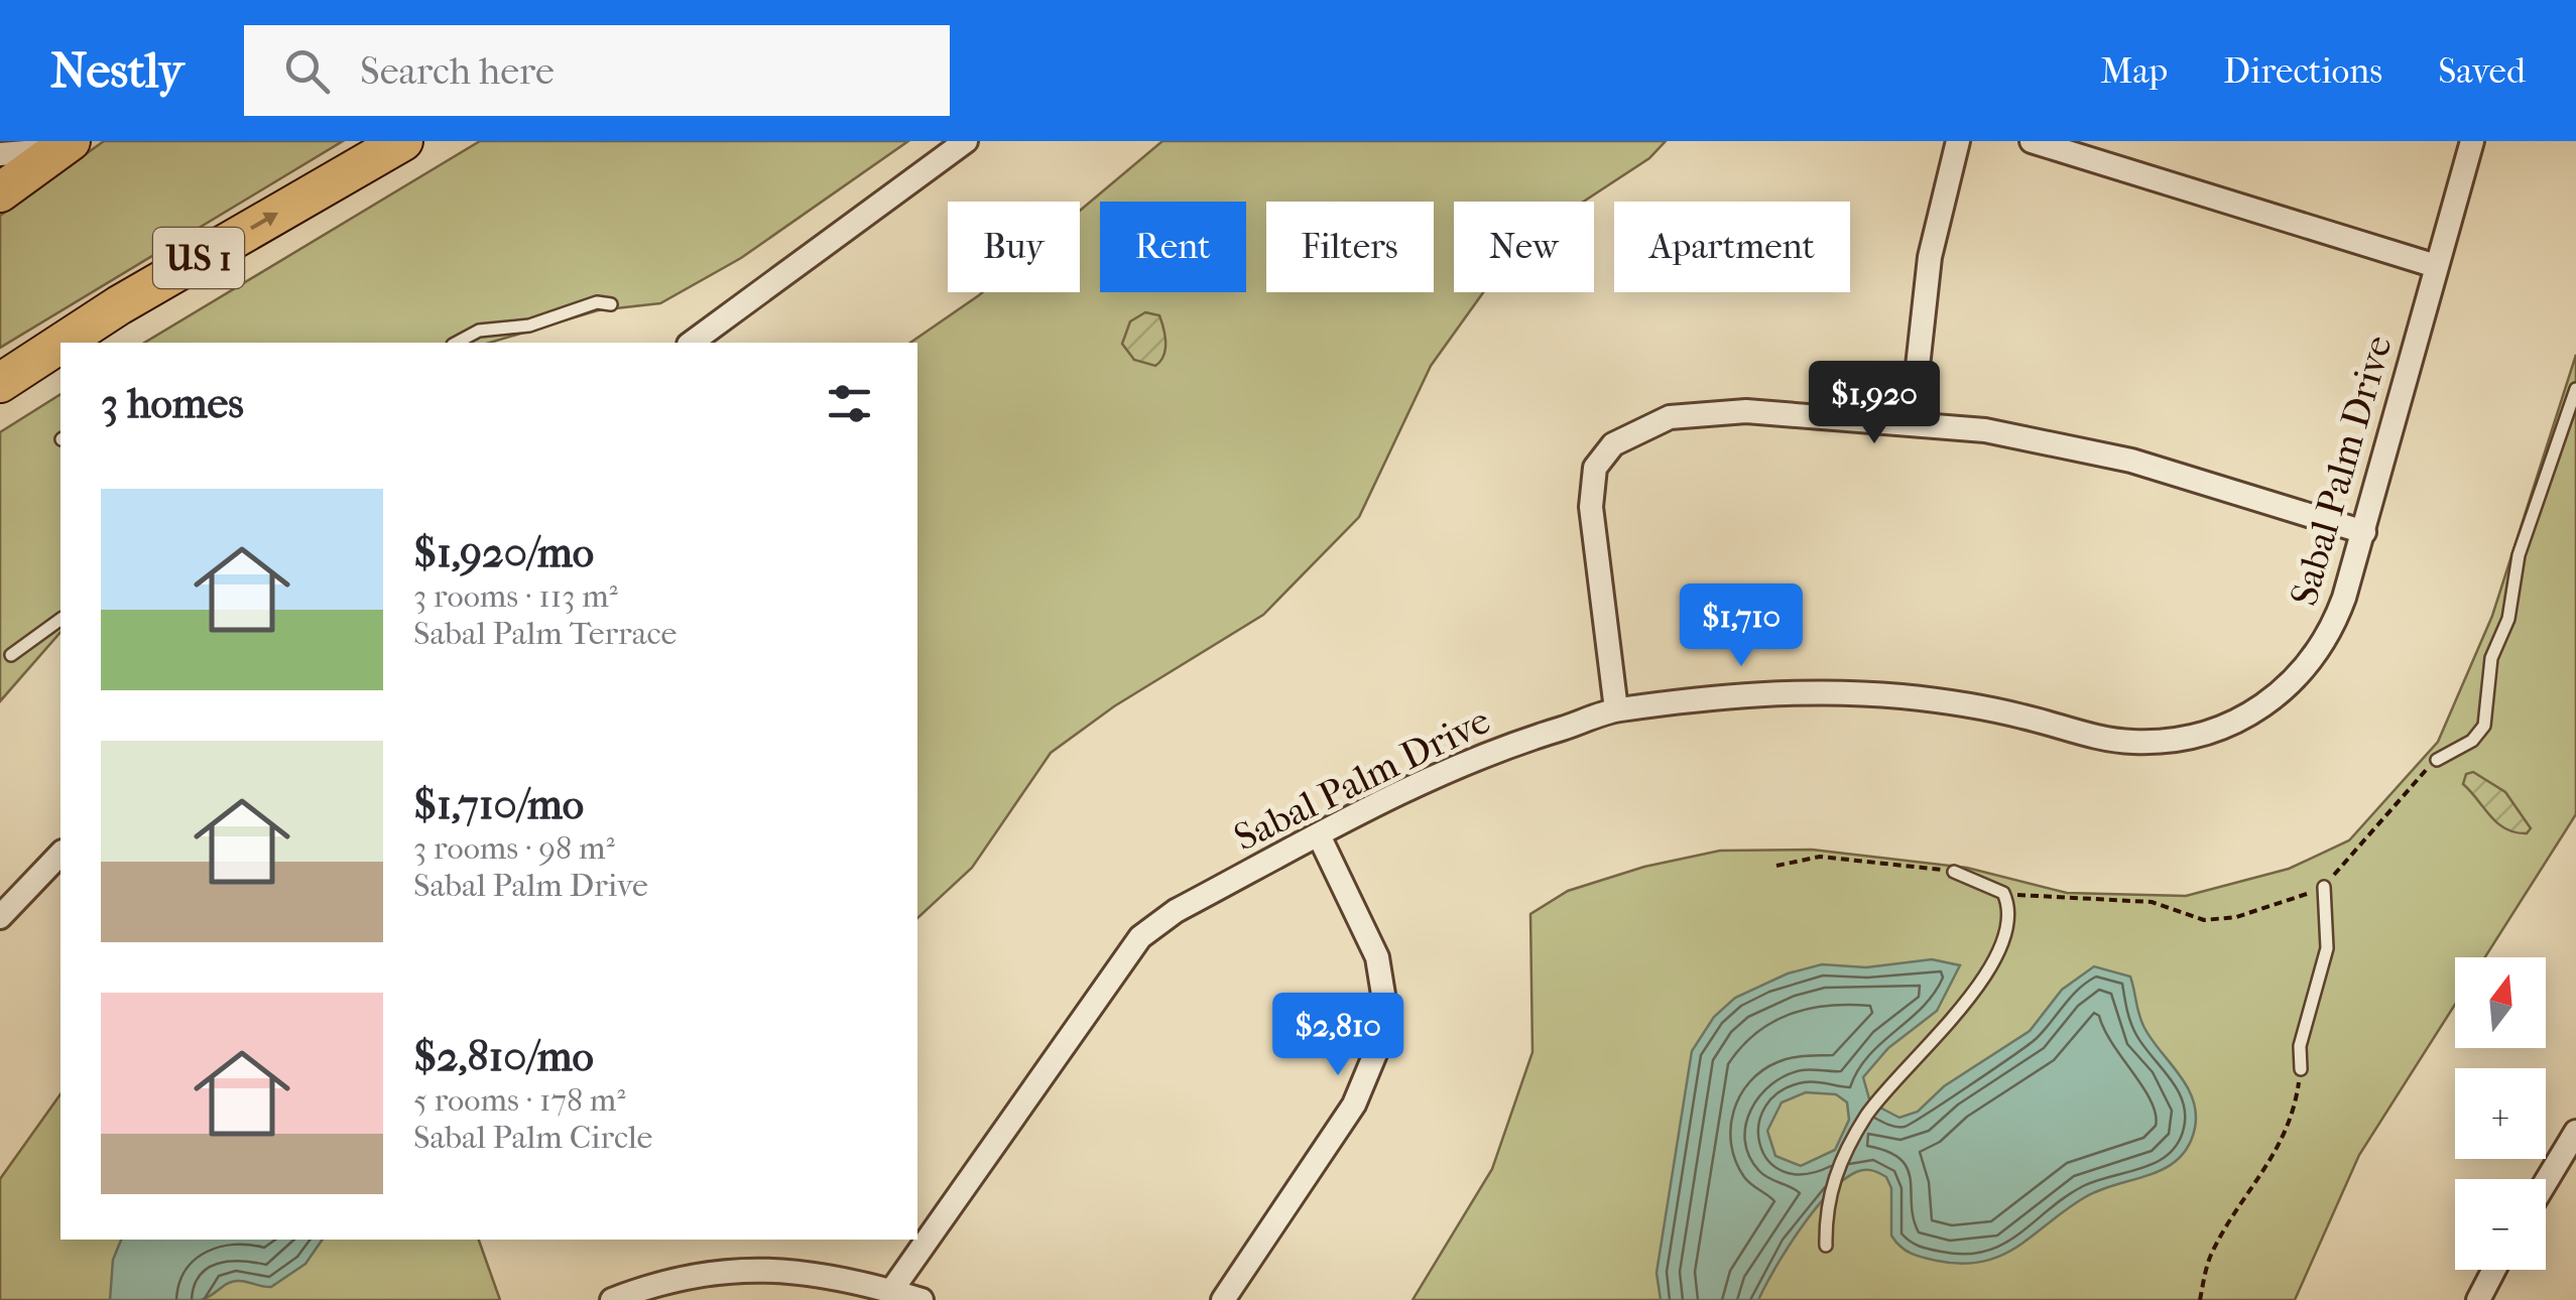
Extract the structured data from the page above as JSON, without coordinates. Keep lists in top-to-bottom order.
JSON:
{
  "streets": {
    "main road": ["US 1"],
    "street": ["Sabal Palm Drive"]
  },
  "north": "top",
  "page": {
    "header": "Nestly",
    "search": "Search here",
    "nav": ["Map", "Directions", "Saved"],
    "chip": [
      "Buy",
      "Rent",
      "Filters",
      "New",
      "Apartment"
    ],
    "heading": "3 homes",
    "price": ["$1,920", "$1,710", "$2,810"],
    "list": [
      {
        "name": "$1,920/mo",
        "note": "3 rooms · 113 m² · Sabal Palm Terrace"
      },
      {
        "name": "$1,710/mo",
        "note": "3 rooms · 98 m² · Sabal Palm Drive"
      },
      {
        "name": "$2,810/mo",
        "note": "5 rooms · 178 m² · Sabal Palm Circle"
      }
    ],
    "map_buttons": ["+", "−"]
  }
}
